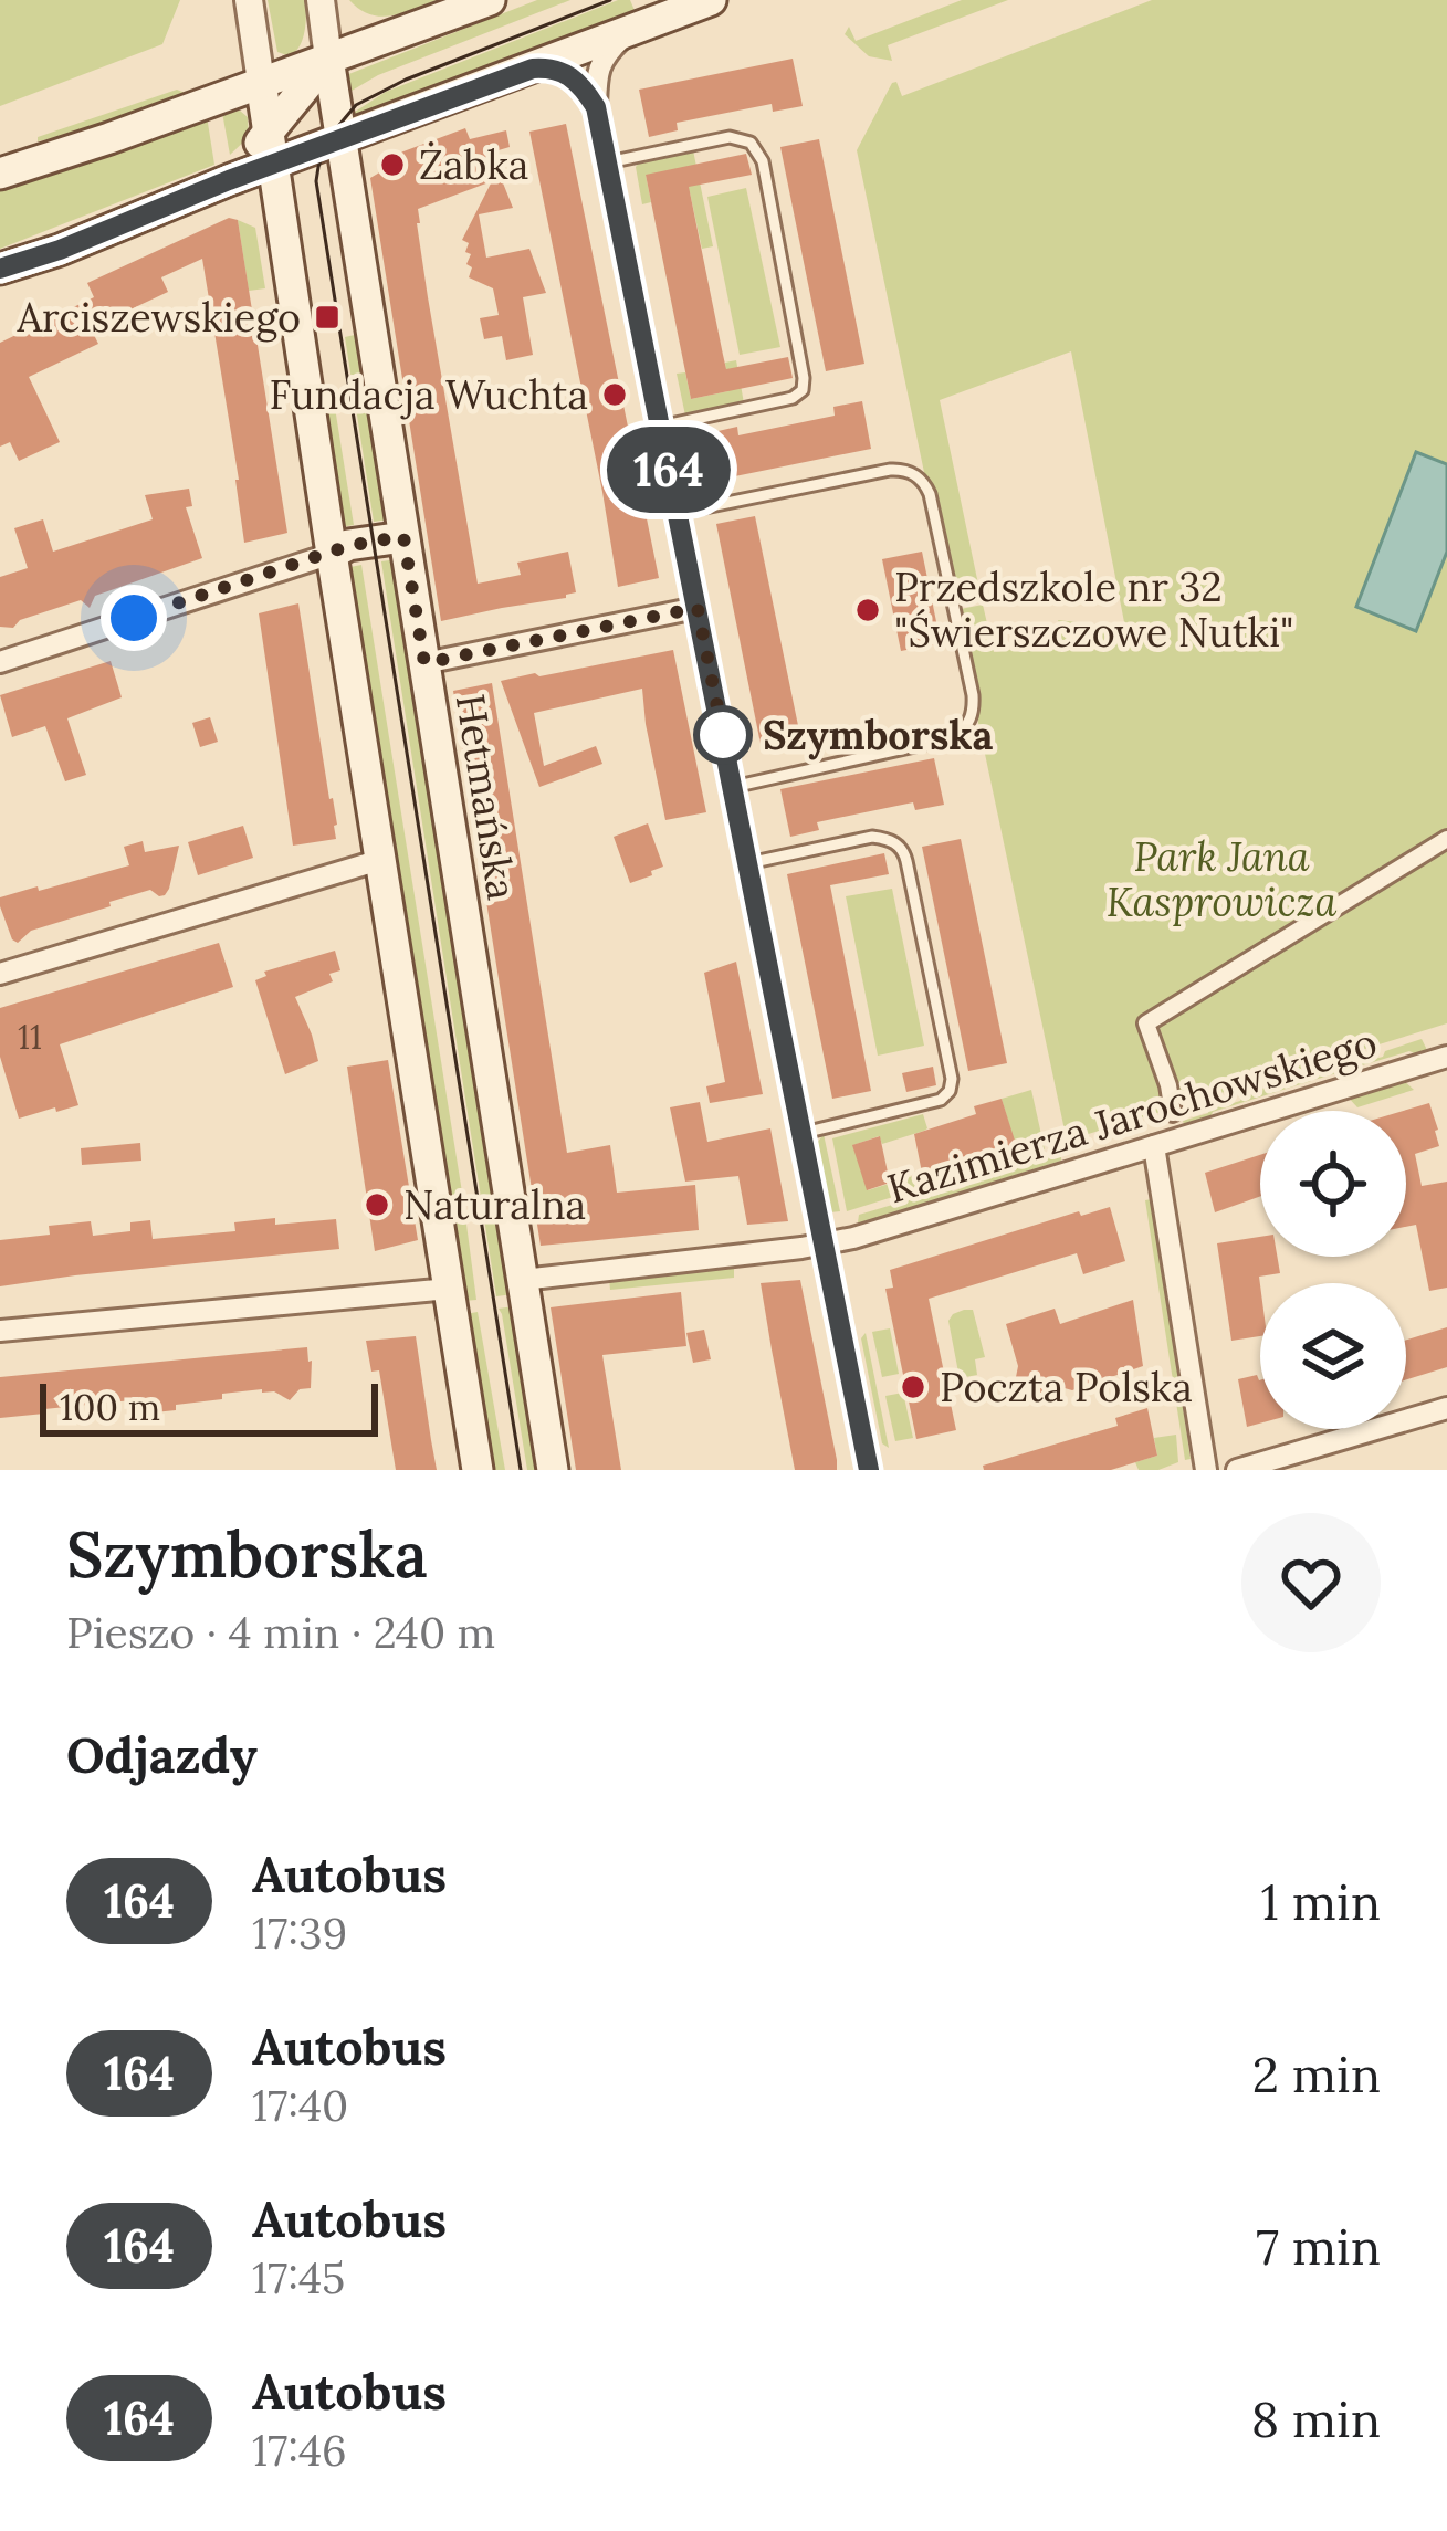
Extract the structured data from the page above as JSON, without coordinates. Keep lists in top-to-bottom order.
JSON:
{
  "streets": {
    "main road": ["Hetmańska"],
    "street": ["Kazimierza Jarochowskiego"]
  },
  "crossings": [
    ["Hetmańska", "Kazimierza Jarochowskiego"]
  ],
  "parks": ["Park Jana Kasprowicza"],
  "places": {
    "other": [
      "Żabka",
      "Fundacja Wuchta",
      "Przedszkole nr 32 \"Świerszczowe Nutki\"",
      "Szymborska",
      "Naturalna",
      "Poczta Polska"
    ],
    "transit": ["Arciszewskiego"]
  },
  "lines": ["bus line 164"],
  "house_numbers": ["11"],
  "scale_bar": "100 m",
  "page": {
    "on_map": "164",
    "scale": "100 m",
    "heading": [
      ["Szymborska", "Pieszo · 4 min · 240 m"],
      "Odjazdy"
    ],
    "list": [
      {
        "mark": "164",
        "name": "Autobus",
        "note": "17:39",
        "value": "1 min"
      },
      {
        "mark": "164",
        "name": "Autobus",
        "note": "17:40",
        "value": "2 min"
      },
      {
        "mark": "164",
        "name": "Autobus",
        "note": "17:45",
        "value": "7 min"
      },
      {
        "mark": "164",
        "name": "Autobus",
        "note": "17:46",
        "value": "8 min"
      }
    ]
  }
}
